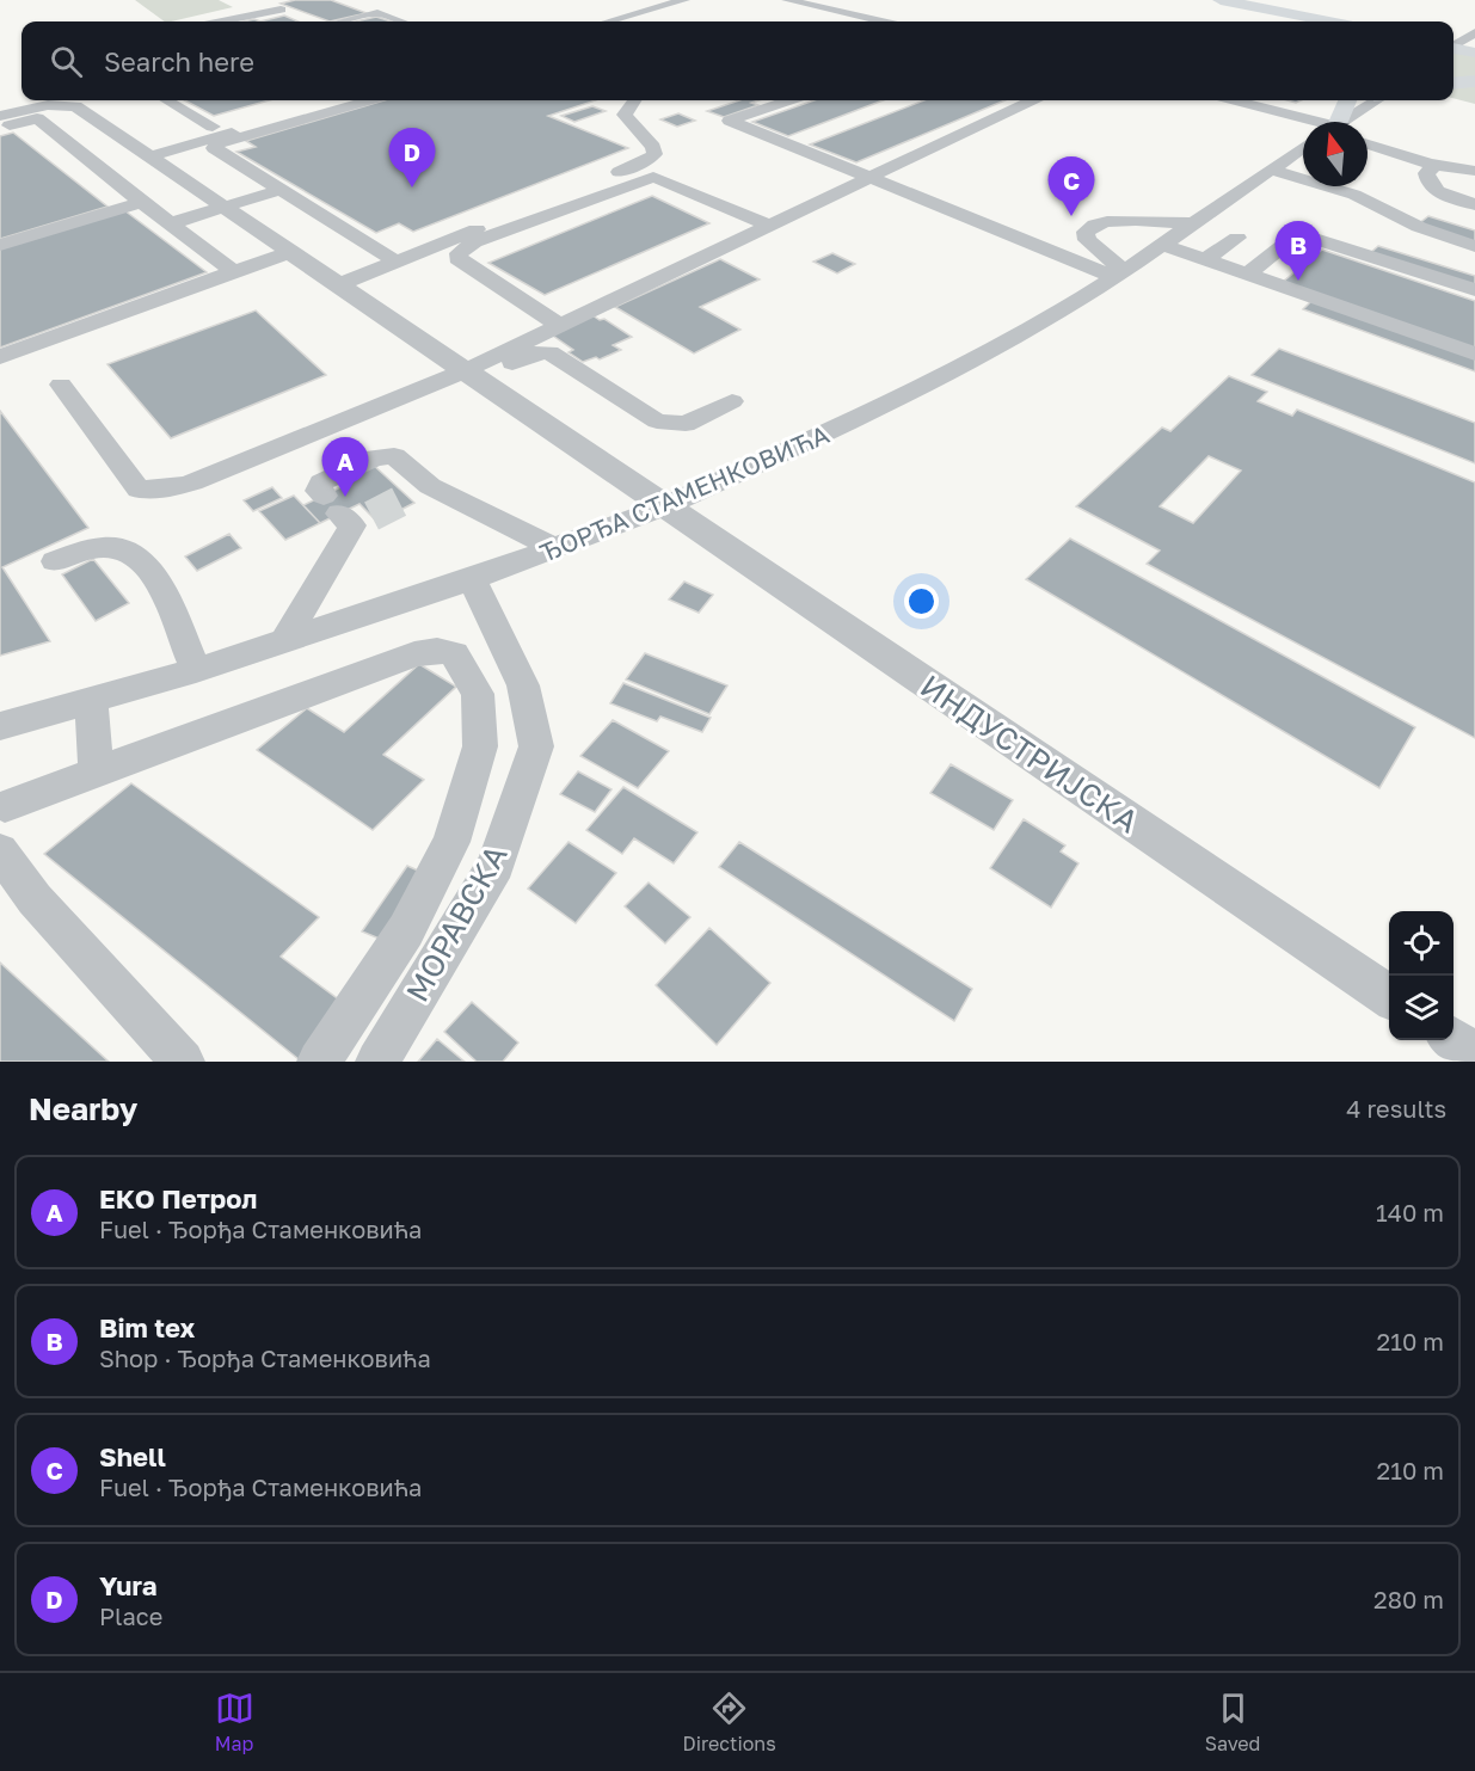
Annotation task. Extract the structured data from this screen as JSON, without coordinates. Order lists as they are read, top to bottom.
{
  "streets": {
    "street": ["ЂОРЂА СТАМЕНКОВИЋА", "ИНДУСТРИЈСКА", "МОРАВСКА"]
  },
  "crossings": [
    ["ЂОРЂА СТАМЕНКОВИЋА", "ИНДУСТРИЈСКА"],
    ["ЂОРЂА СТАМЕНКОВИЋА", "МОРАВСКА"]
  ],
  "north": "top",
  "page": {
    "search": "Search here",
    "pins": [
      "D",
      "C",
      "B",
      "A"
    ],
    "heading": ["Nearby", "4 results"],
    "list": [
      {
        "mark": "A",
        "name": "ЕКО Петрол",
        "note": "Fuel · Ђорђа Стаменковића",
        "value": "140 m"
      },
      {
        "mark": "B",
        "name": "Bim tex",
        "note": "Shop · Ђорђа Стаменковића",
        "value": "210 m"
      },
      {
        "mark": "C",
        "name": "Shell",
        "note": "Fuel · Ђорђа Стаменковића",
        "value": "210 m"
      },
      {
        "mark": "D",
        "name": "Yura",
        "note": "Place",
        "value": "280 m"
      }
    ],
    "nav": ["Map", "Directions", "Saved"]
  }
}
